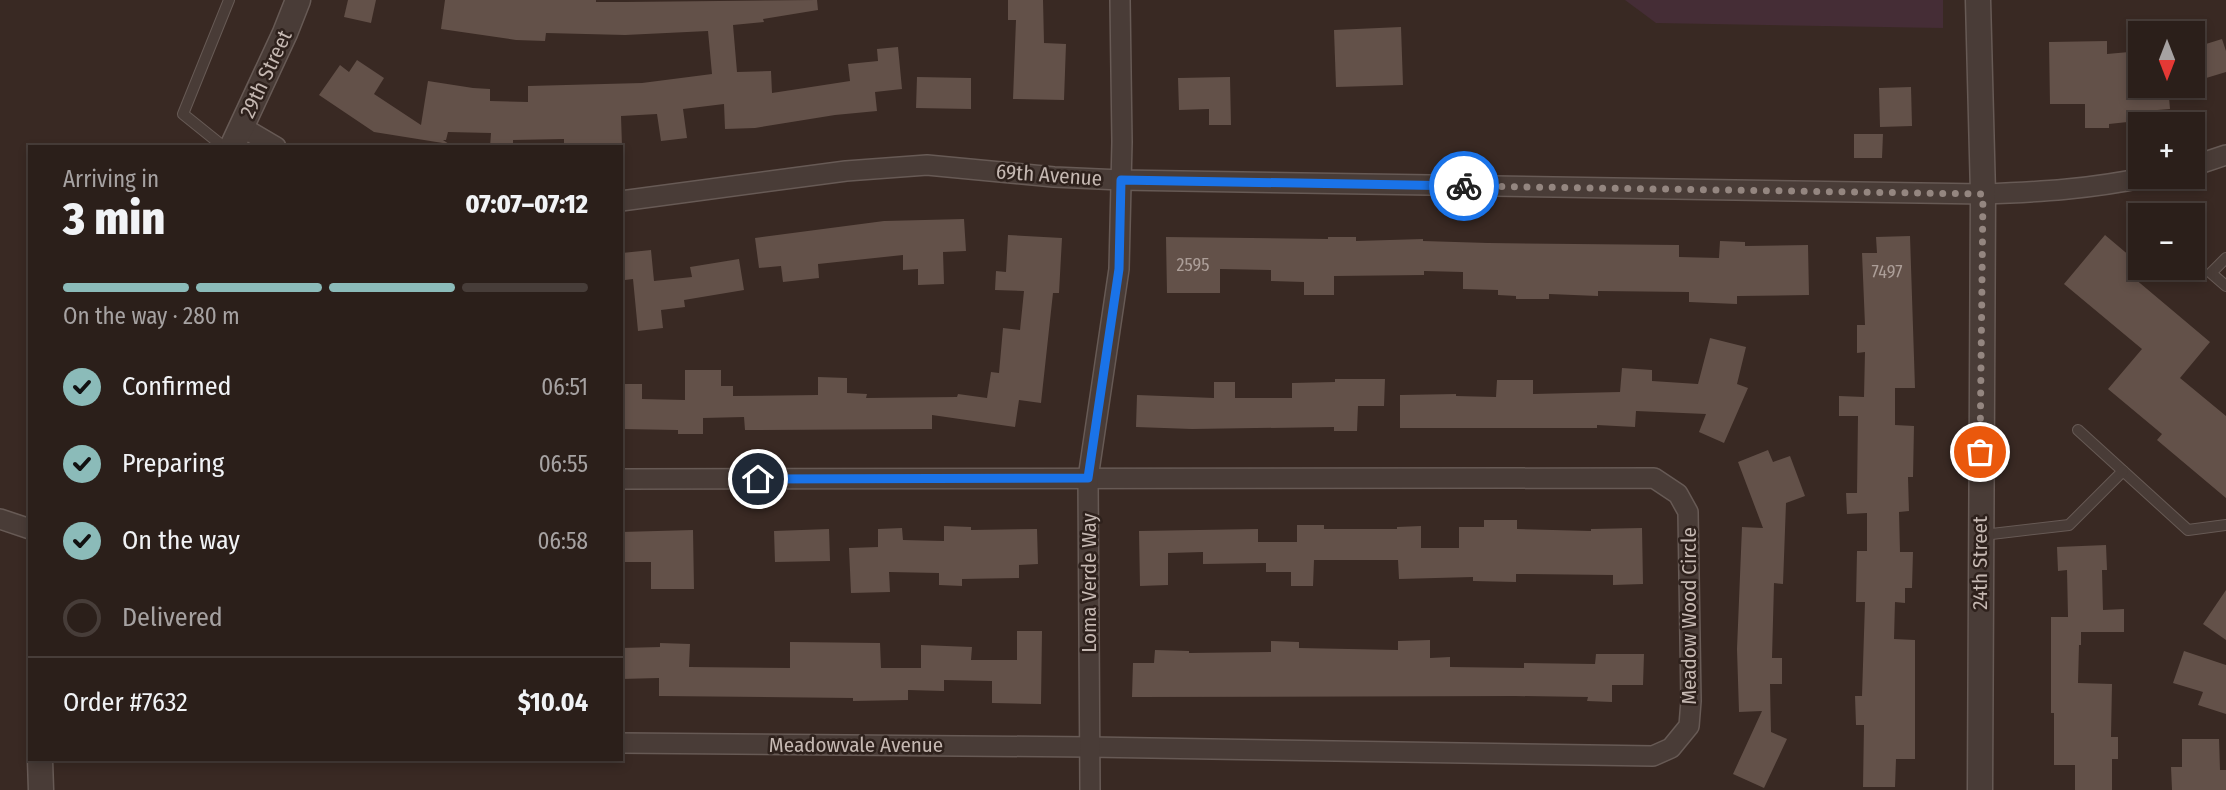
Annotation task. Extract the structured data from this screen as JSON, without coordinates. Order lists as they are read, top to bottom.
{
  "streets": {
    "street": [
      "29th Street",
      "69th Avenue",
      "24th Street",
      "Loma Verde Way",
      "Meadow Wood Circle",
      "Meadowvale Avenue"
    ]
  },
  "crossings": [
    ["69th Avenue", "24th Street"],
    ["69th Avenue", "Loma Verde Way"],
    ["Loma Verde Way", "Meadow Wood Circle"],
    ["Loma Verde Way", "Meadowvale Avenue"],
    ["Meadow Wood Circle", "Meadowvale Avenue"]
  ],
  "house_numbers": ["2595", "7497"],
  "north": "bottom",
  "page": {
    "map_buttons": ["+", "−"],
    "heading": ["3 min", "Arriving in", "07:07–07:12"],
    "panel": ["Order #7632", "$10.04"],
    "bar": "On the way · 280 m",
    "list": [
      ["Confirmed", "06:51"],
      ["Preparing", "06:55"],
      ["On the way", "06:58"],
      "Delivered"
    ]
  }
}
